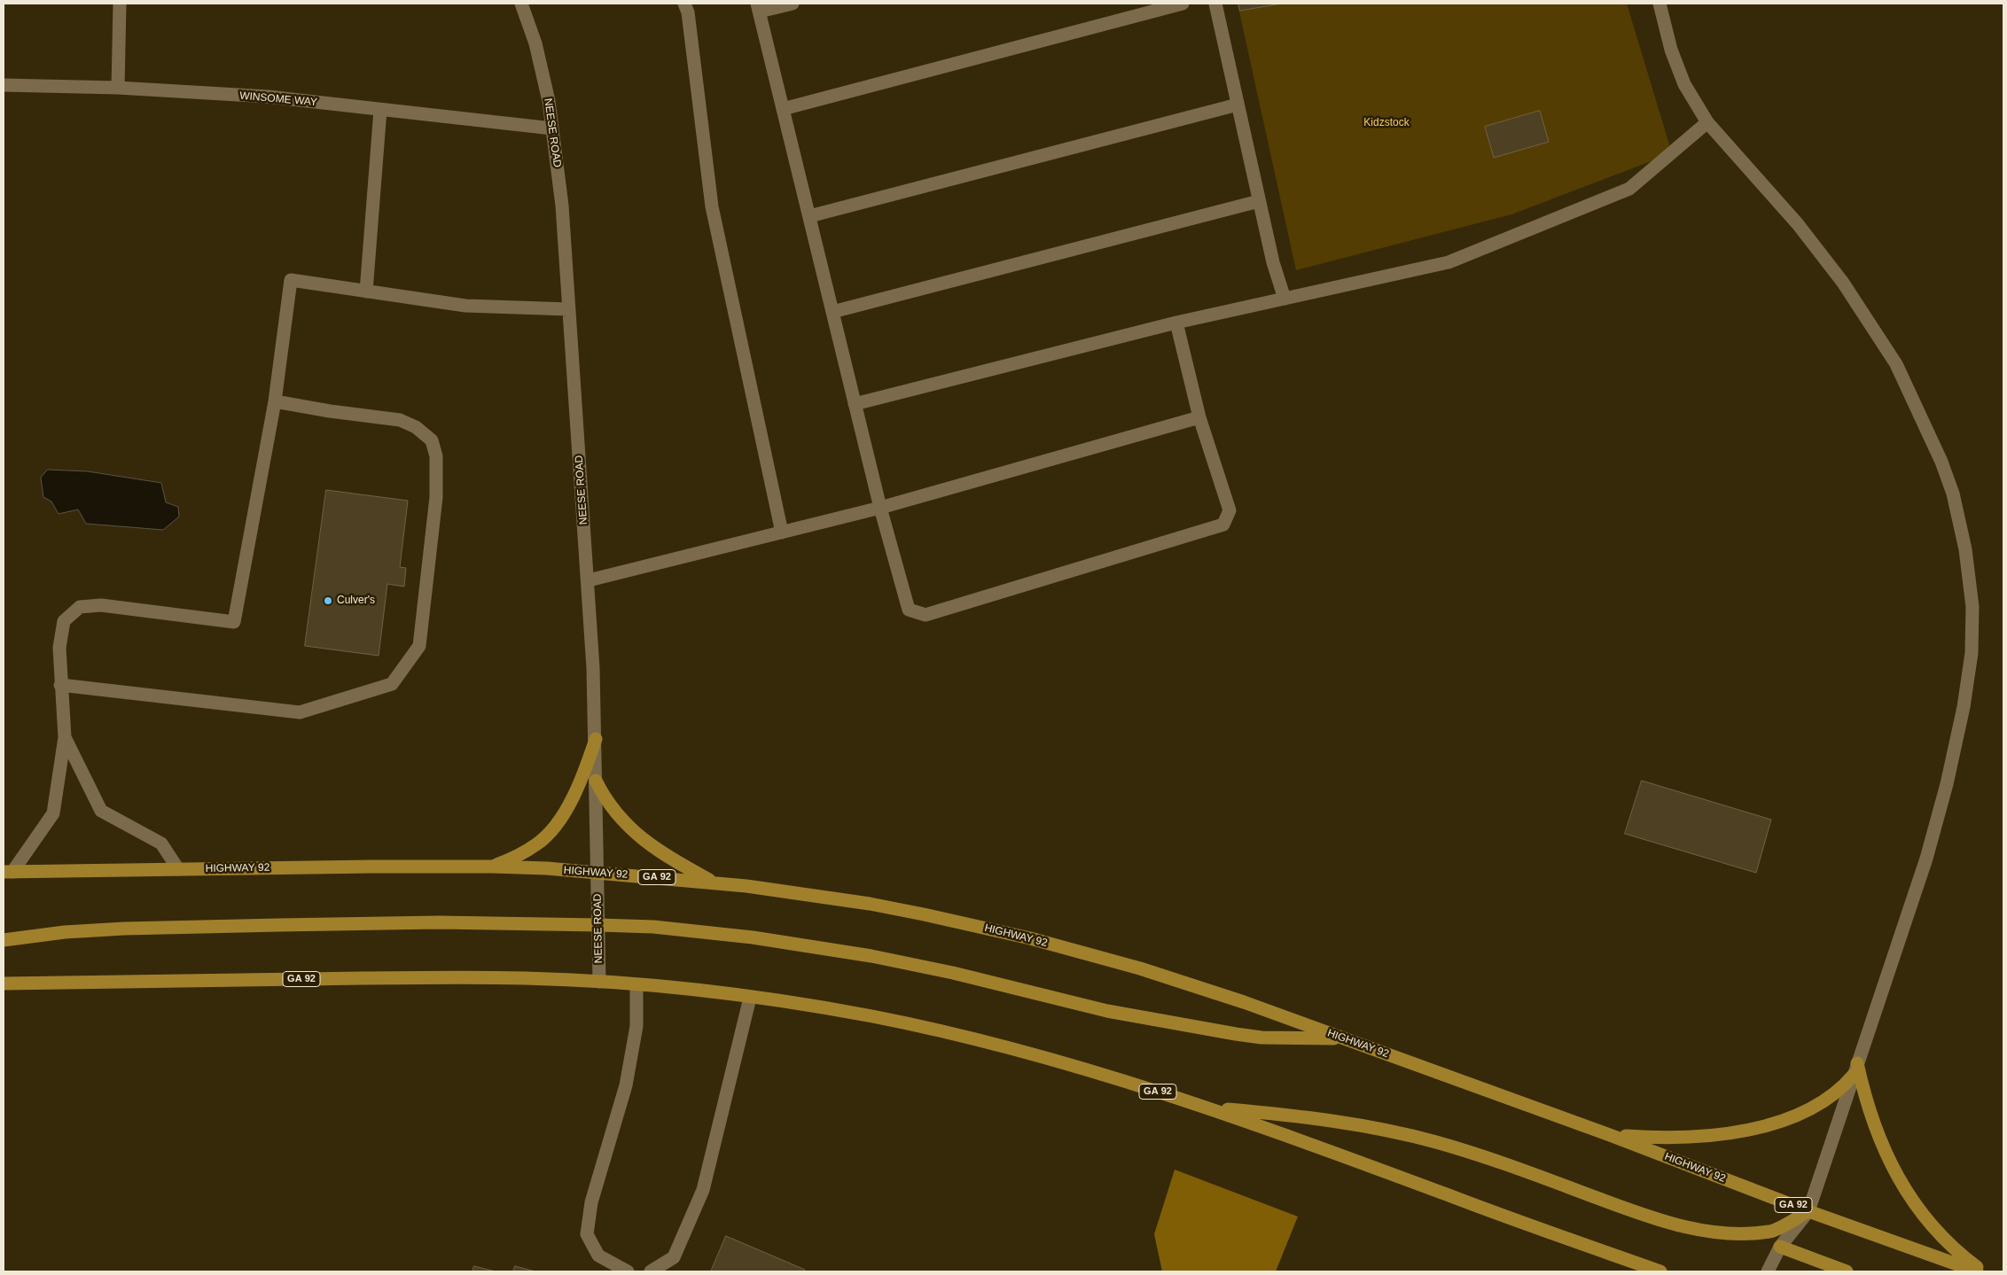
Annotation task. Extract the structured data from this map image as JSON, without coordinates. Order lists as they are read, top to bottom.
{
  "streets": {
    "main road": ["HIGHWAY 92", "GA 92"],
    "street": ["WINSOME WAY", "NEESE ROAD"]
  },
  "crossings": [
    ["WINSOME WAY", "NEESE ROAD"],
    ["NEESE ROAD", "HIGHWAY 92"],
    ["NEESE ROAD", "GA 92"]
  ],
  "parks": ["Kidzstock"],
  "places": ["Culver's"]
}
